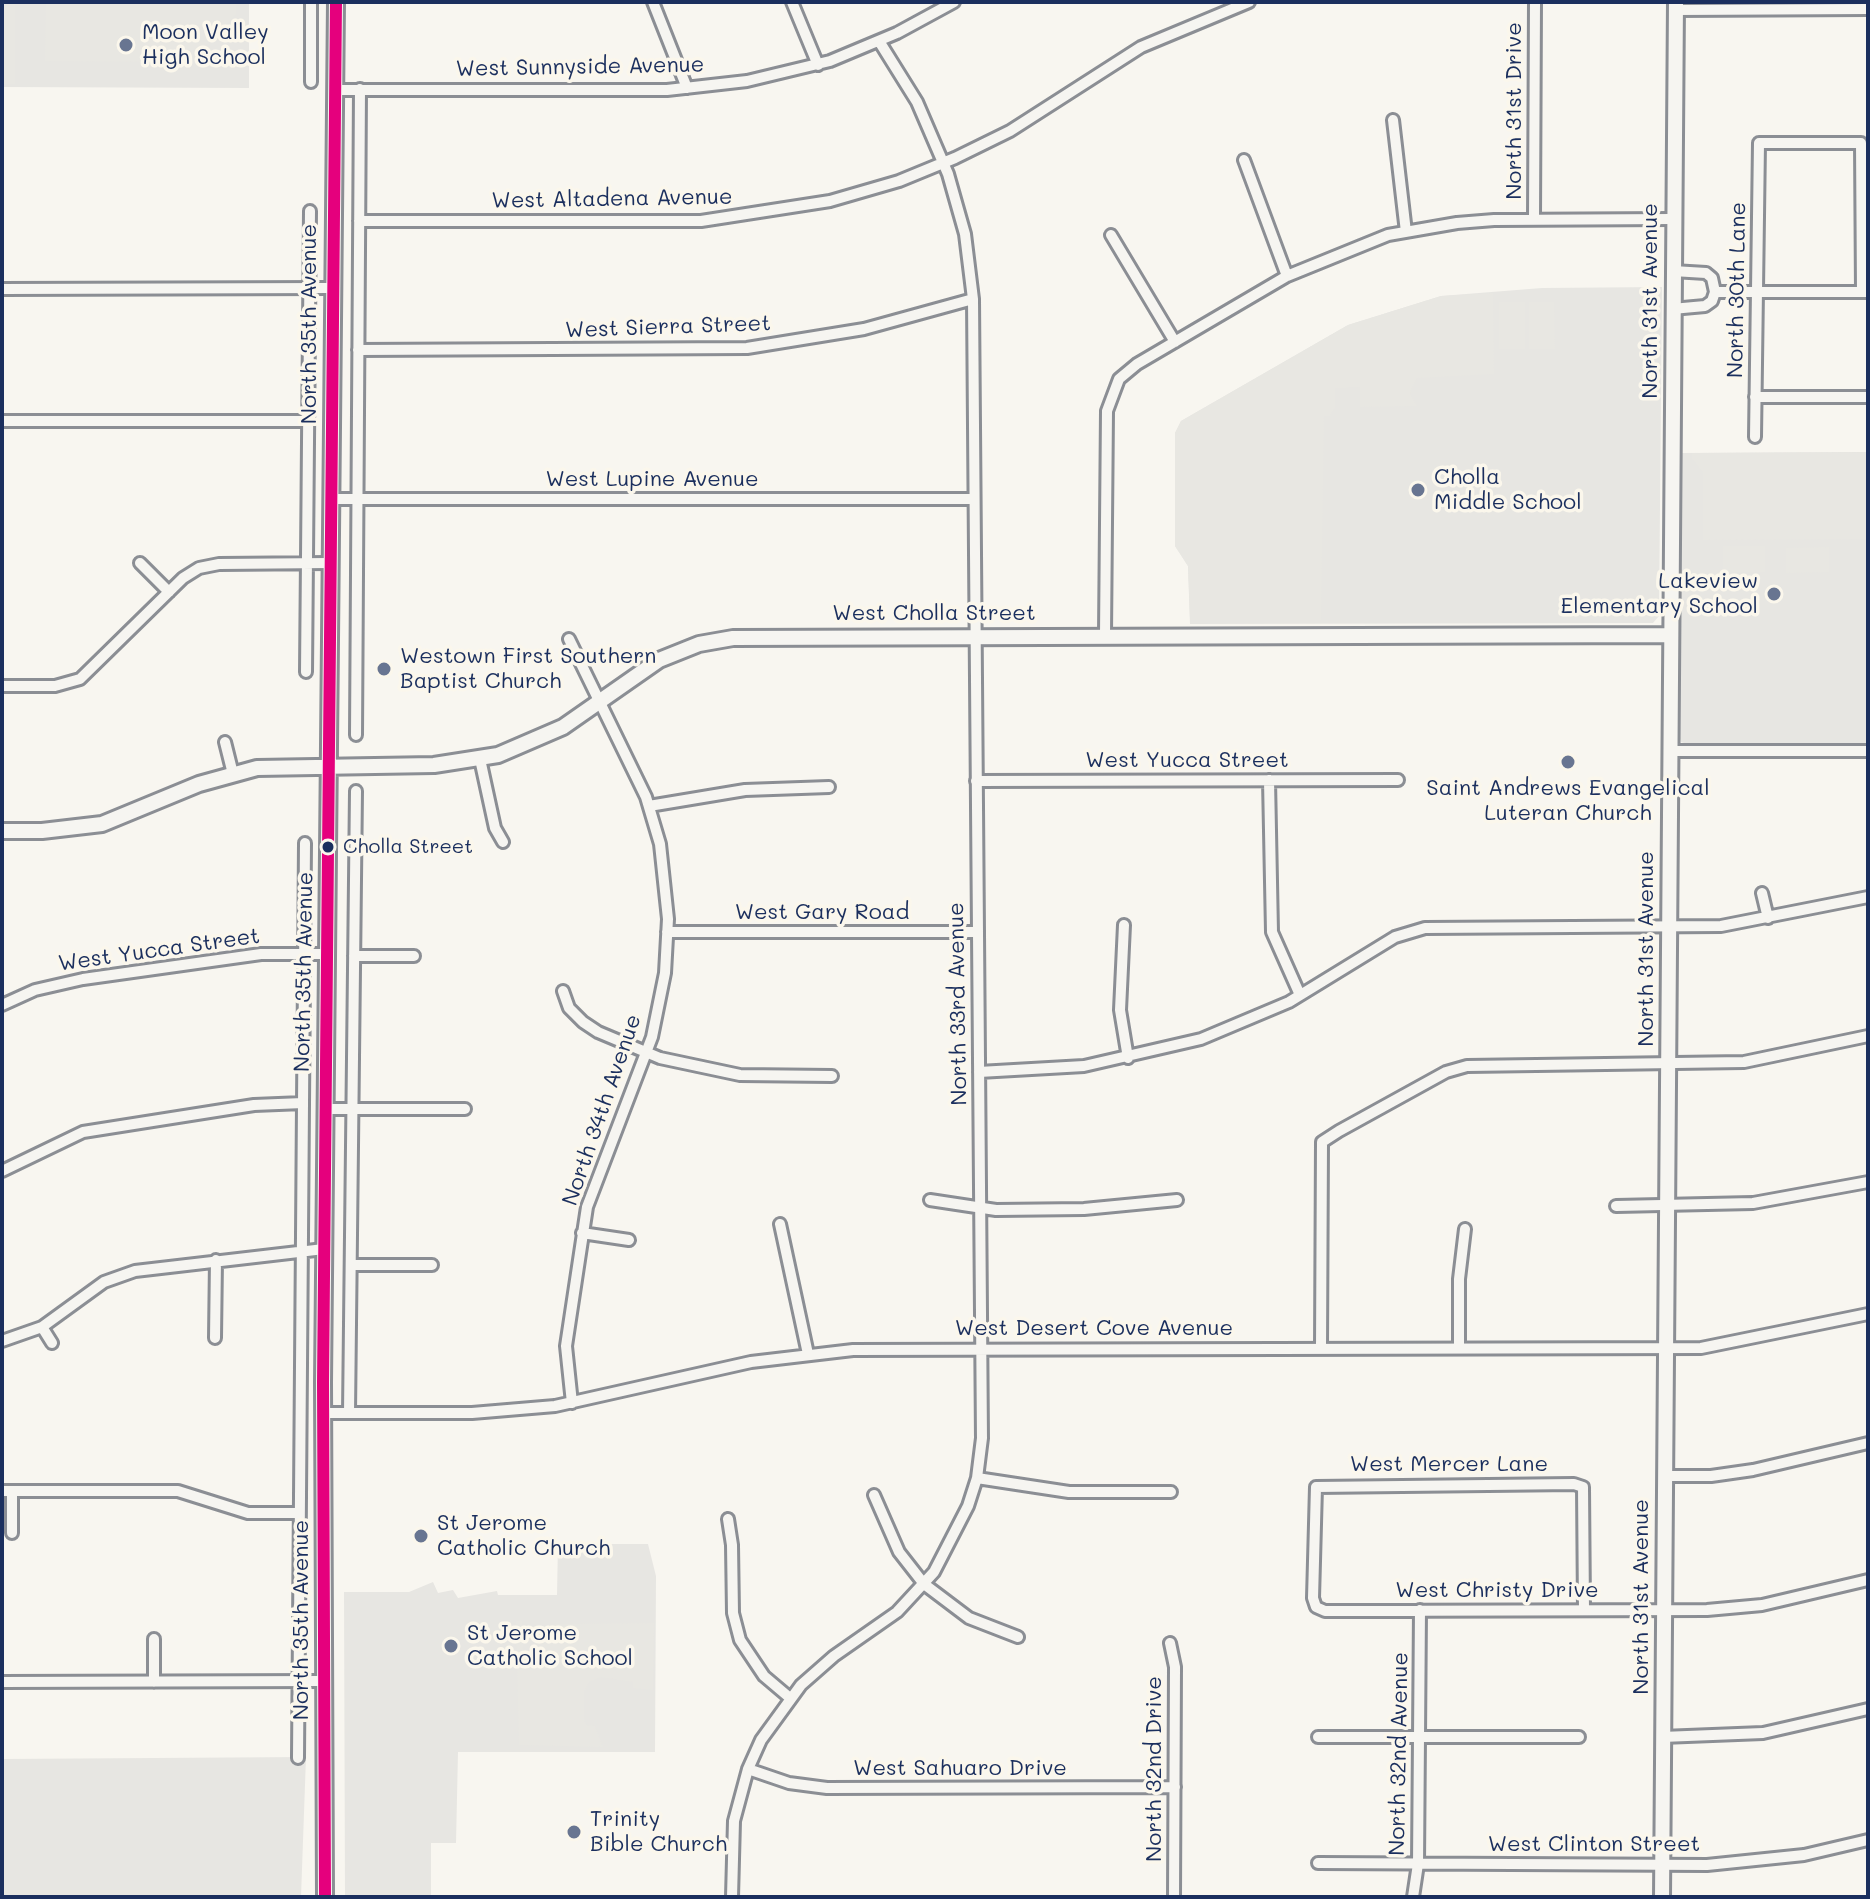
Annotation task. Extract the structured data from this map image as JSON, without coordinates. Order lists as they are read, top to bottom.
{
  "streets": {
    "street": [
      "West Sunnyside Avenue",
      "North 31st Drive",
      "West Altadena Avenue",
      "North 30th Lane",
      "North 31st Avenue",
      "North 35th Avenue",
      "West Sierra Street",
      "West Lupine Avenue",
      "West Cholla Street",
      "West Yucca Street",
      "West Gary Road",
      "North 33rd Avenue",
      "North 34th Avenue",
      "West Desert Cove Avenue",
      "West Mercer Lane",
      "West Christy Drive",
      "North 32nd Avenue",
      "West Sahuaro Drive",
      "North 32nd Drive",
      "West Clinton Street"
    ]
  },
  "crossings": [
    ["West Sunnyside Avenue", "North 35th Avenue"],
    ["West Sunnyside Avenue", "North 33rd Avenue"],
    ["West Altadena Avenue", "North 33rd Avenue"],
    ["North 31st Avenue", "West Cholla Street"],
    ["North 31st Avenue", "West Desert Cove Avenue"],
    ["North 31st Avenue", "West Christy Drive"],
    ["North 31st Avenue", "West Clinton Street"],
    ["North 35th Avenue", "West Lupine Avenue"],
    ["North 35th Avenue", "West Cholla Street"],
    ["North 35th Avenue", "West Yucca Street"],
    ["North 35th Avenue", "West Desert Cove Avenue"],
    ["West Sierra Street", "North 33rd Avenue"],
    ["West Lupine Avenue", "North 33rd Avenue"],
    ["West Cholla Street", "North 33rd Avenue"],
    ["West Cholla Street", "North 34th Avenue"],
    ["West Yucca Street", "North 33rd Avenue"],
    ["West Gary Road", "North 33rd Avenue"],
    ["West Gary Road", "North 34th Avenue"],
    ["North 33rd Avenue", "West Desert Cove Avenue"],
    ["North 33rd Avenue", "West Sahuaro Drive"],
    ["North 34th Avenue", "West Desert Cove Avenue"],
    ["West Mercer Lane", "West Christy Drive"],
    ["West Christy Drive", "North 32nd Avenue"],
    ["North 32nd Avenue", "West Clinton Street"],
    ["West Sahuaro Drive", "North 32nd Drive"]
  ],
  "places": [
    "Moon Valley High School",
    "Cholla Middle School",
    "Lakeview Elementary School",
    "Westown First Southern Baptist Church",
    "Saint Andrews Evangelical Luteran Church",
    "Cholla Street",
    "St Jerome Catholic Church",
    "St Jerome Catholic School",
    "Trinity Bible Church"
  ]
}
